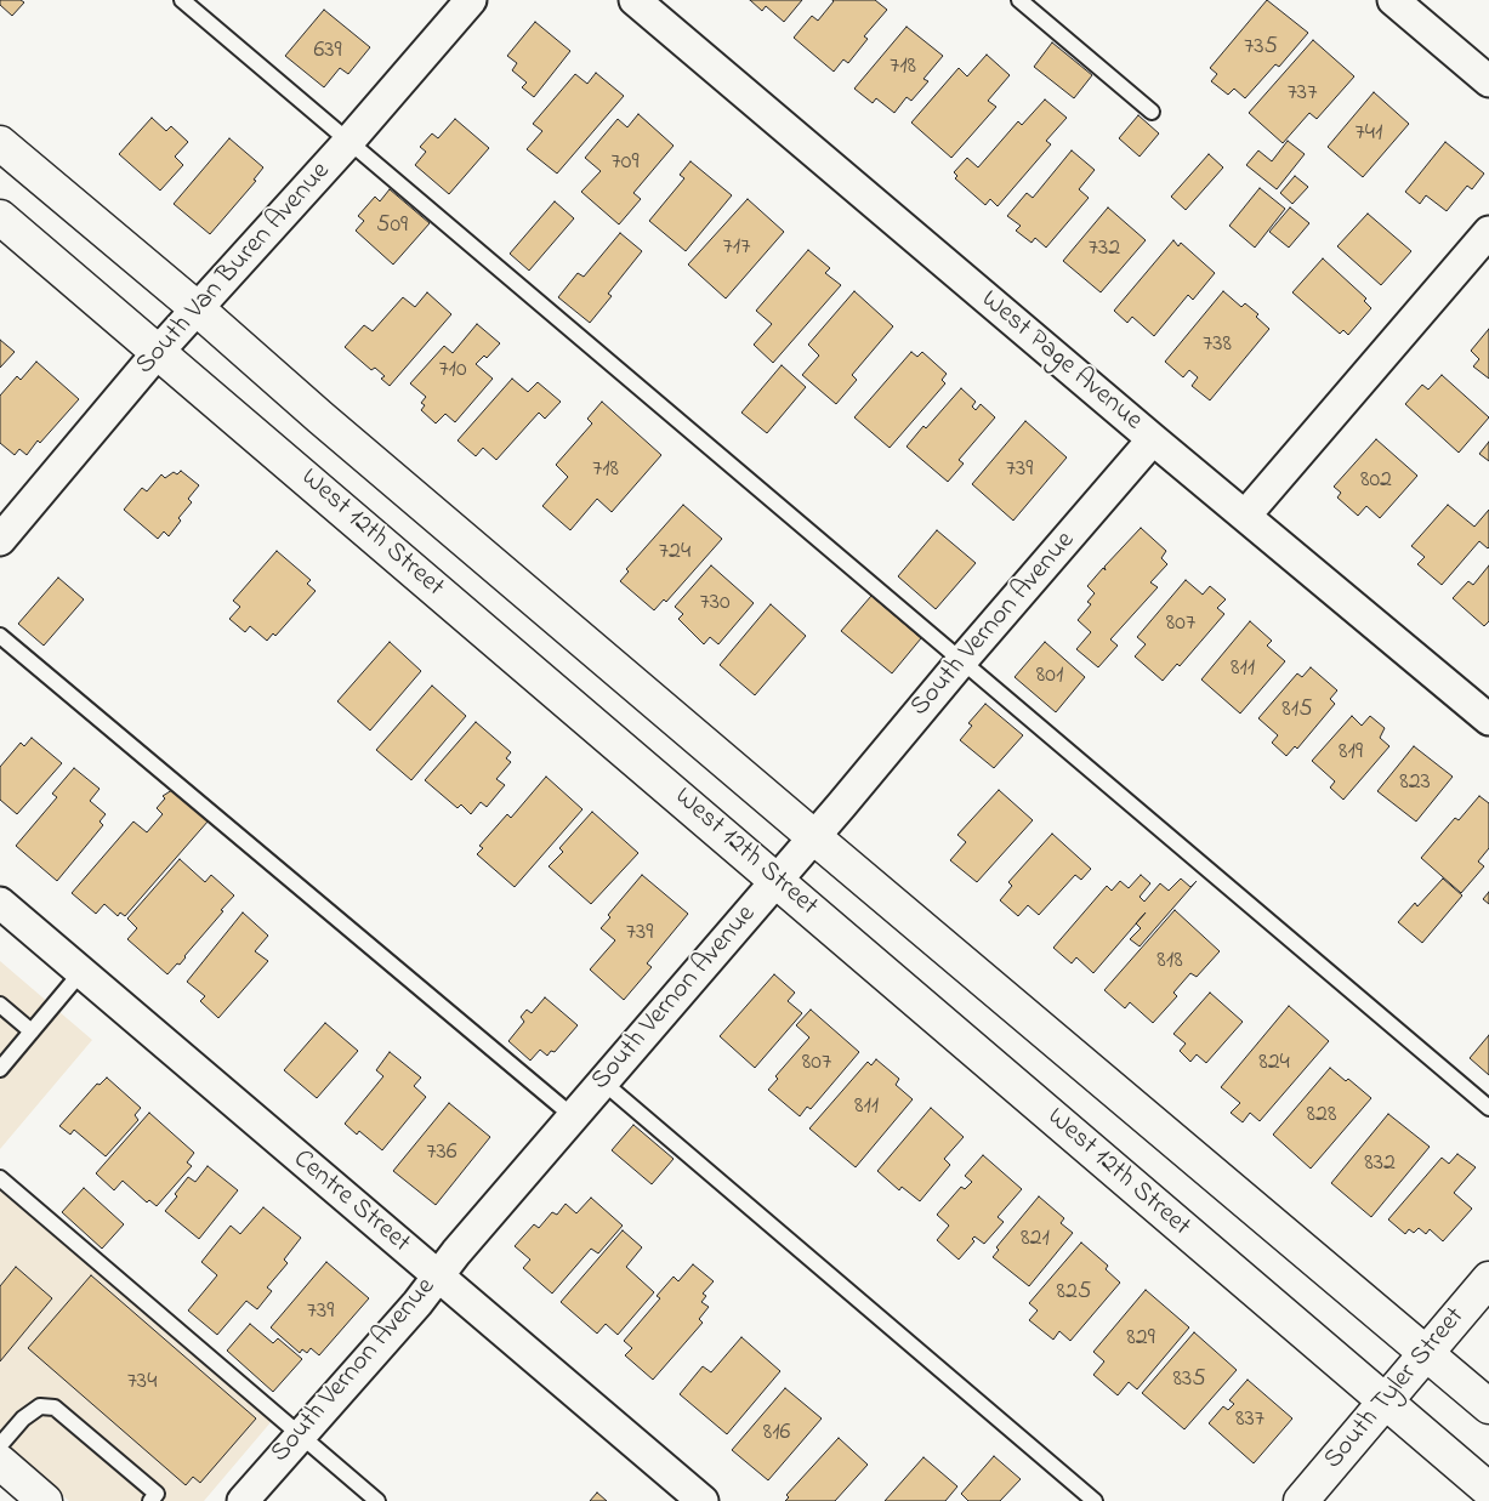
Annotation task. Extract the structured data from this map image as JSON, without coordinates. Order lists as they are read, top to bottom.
{
  "streets": {
    "main road": ["West 12th Street", "South Tyler Street"],
    "street": [
      "South Van Buren Avenue",
      "West Page Avenue",
      "South Vernon Avenue",
      "Centre Street"
    ]
  },
  "crossings": [
    ["South Van Buren Avenue", "West 12th Street"],
    ["West Page Avenue", "South Vernon Avenue"],
    ["West 12th Street", "South Vernon Avenue"],
    ["West 12th Street", "South Tyler Street"],
    ["South Vernon Avenue", "Centre Street"]
  ],
  "house_numbers": [
    "735",
    "639",
    "718",
    "737",
    "741",
    "709",
    "509",
    "717",
    "732",
    "738",
    "710",
    "718",
    "739",
    "802",
    "724",
    "730",
    "807",
    "811",
    "801",
    "815",
    "819",
    "823",
    "739",
    "818",
    "807",
    "824",
    "811",
    "828",
    "736",
    "832",
    "821",
    "825",
    "739",
    "829",
    "835",
    "734",
    "837",
    "816"
  ]
}
